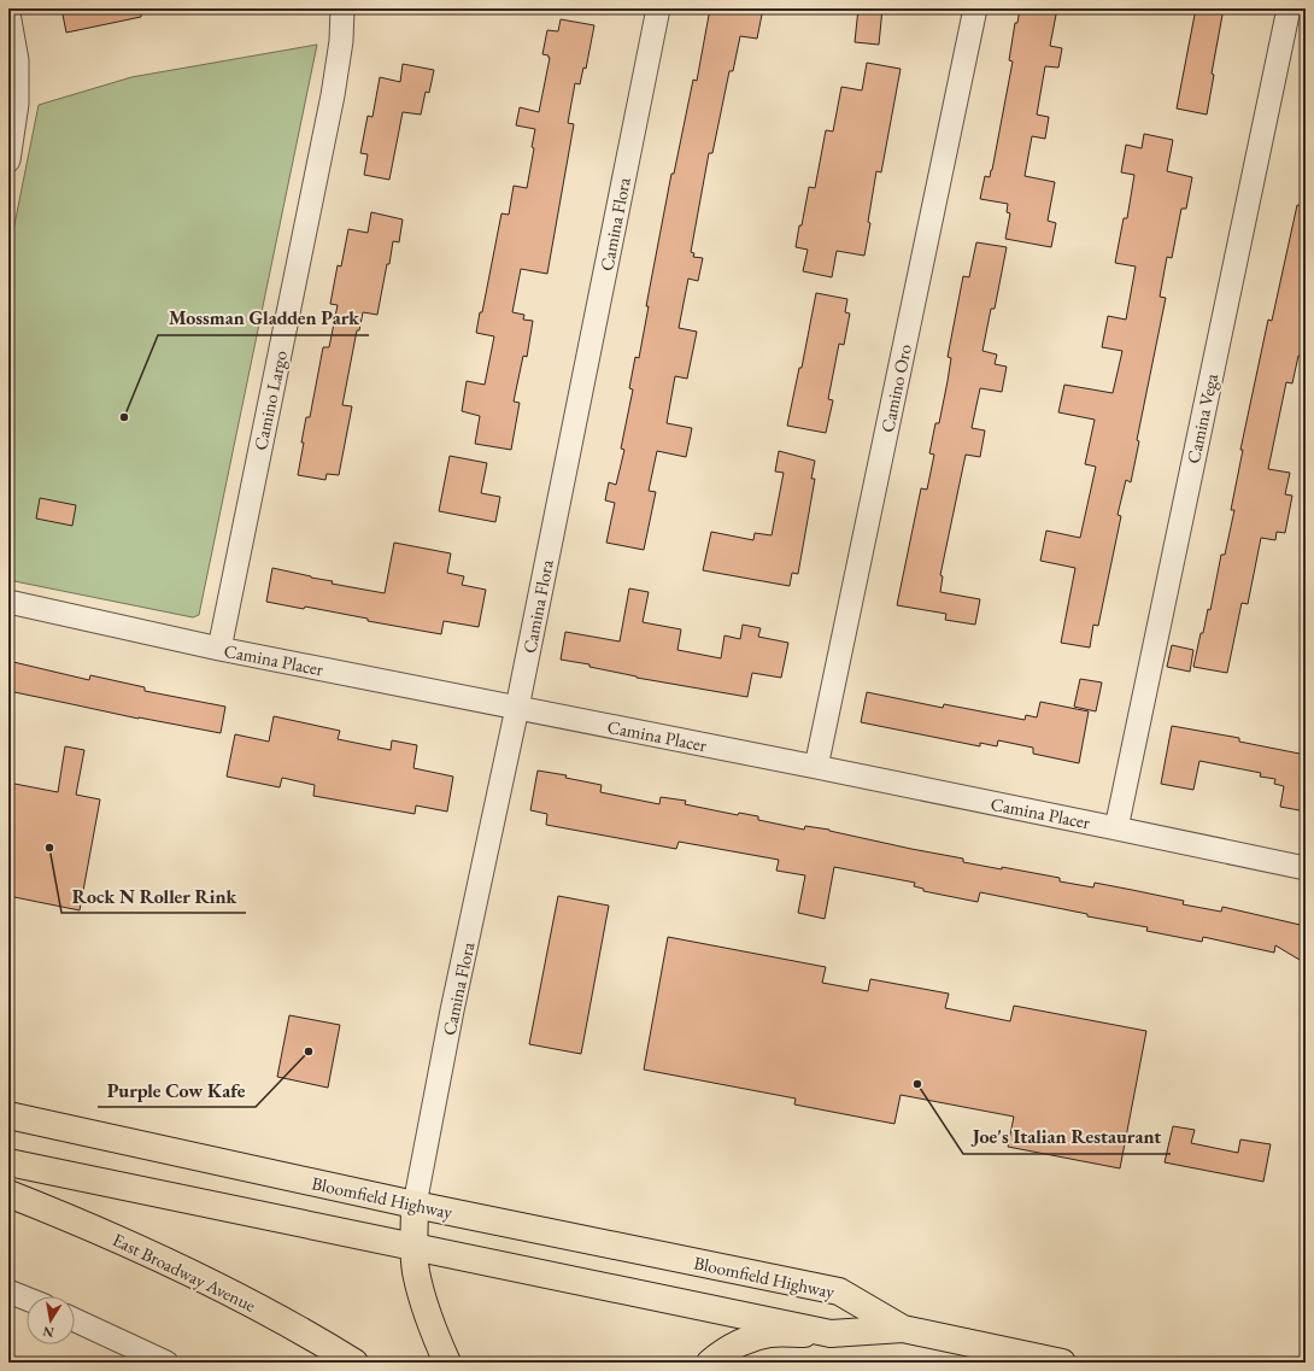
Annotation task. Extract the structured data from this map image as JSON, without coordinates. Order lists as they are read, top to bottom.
{
  "streets": {
    "main road": ["Bloomfield Highway", "East Broadway Avenue"],
    "street": [
      "Camina Flora",
      "Camino Oro",
      "Camino Largo",
      "Camina Vega",
      "Camina Placer"
    ]
  },
  "crossings": [
    ["Camina Flora", "Camina Placer"],
    ["Camina Flora", "Bloomfield Highway"],
    ["Camino Oro", "Camina Placer"],
    ["Camino Largo", "Camina Placer"],
    ["Camina Vega", "Camina Placer"]
  ],
  "places": [
    "Mossman Gladden Park",
    "Rock N Roller Rink",
    "Purple Cow Kafe",
    "Joe's Italian Restaurant"
  ],
  "north": "bottom"
}
